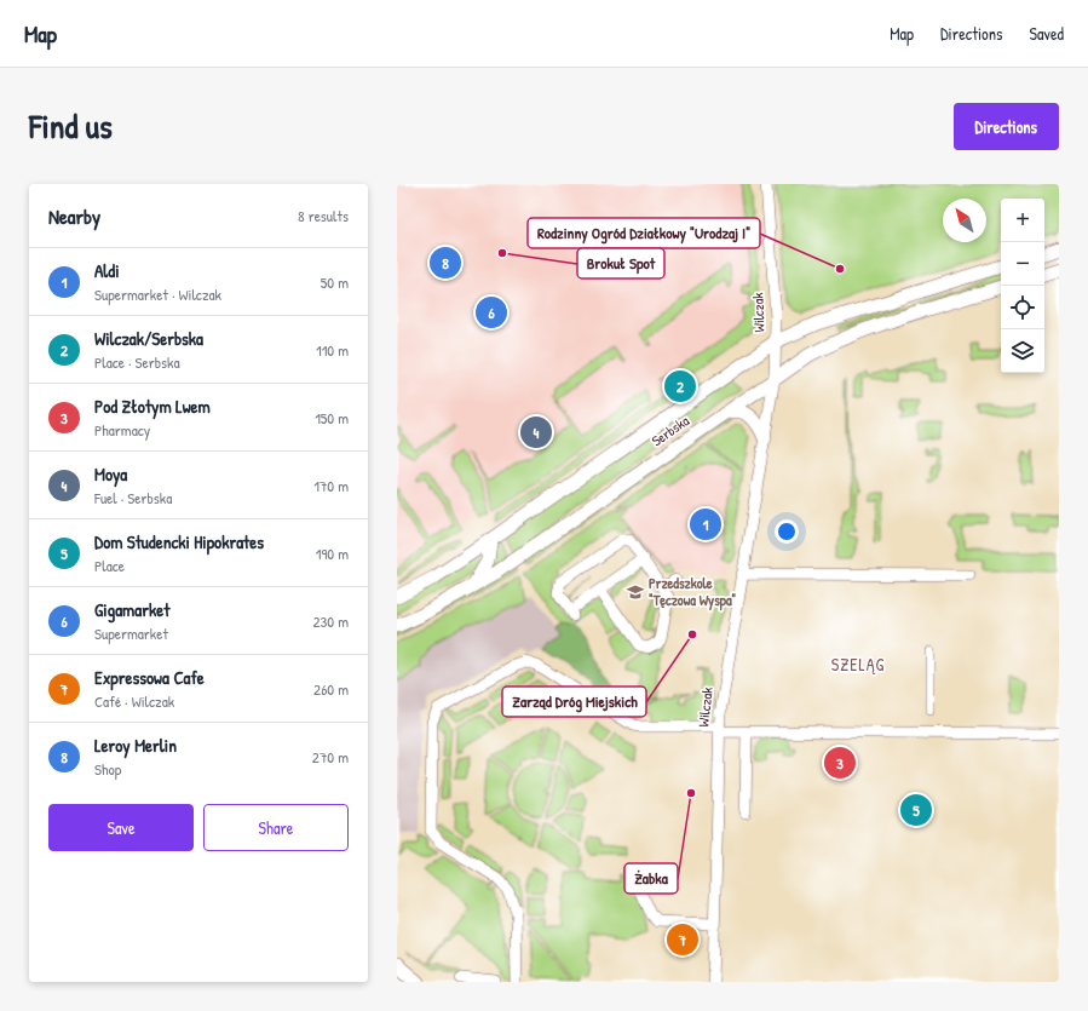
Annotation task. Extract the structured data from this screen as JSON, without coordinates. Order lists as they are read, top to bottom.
{
  "streets": {
    "street": ["Wilczak", "Serbska"]
  },
  "crossings": [
    ["Wilczak", "Serbska"]
  ],
  "districts": ["SZELĄG"],
  "places": {
    "other": [
      "Brokuł Spot",
      "Rodzinny Ogród Działkowy \"Urodzaj I\"",
      "Zarząd Dróg Miejskich",
      "Żabka"
    ],
    "school or university": ["Przedszkole \"Tęczowa Wyspa\""]
  },
  "north": "top left",
  "page": {
    "header": "Map",
    "nav": ["Map", "Directions", "Saved"],
    "title": "Find us",
    "buttons": [
      "Directions",
      ["Save", "Share"]
    ],
    "heading": ["Nearby", "8 results"],
    "map_buttons": ["+", "−"],
    "pins": [
      "8",
      "6",
      "2",
      "4",
      "1",
      "3",
      "5",
      "7"
    ],
    "list": [
      {
        "mark": "1",
        "name": "Aldi",
        "note": "Supermarket · Wilczak",
        "value": "50 m"
      },
      {
        "mark": "2",
        "name": "Wilczak/Serbska",
        "note": "Place · Serbska",
        "value": "110 m"
      },
      {
        "mark": "3",
        "name": "Pod Złotym Lwem",
        "note": "Pharmacy",
        "value": "150 m"
      },
      {
        "mark": "4",
        "name": "Moya",
        "note": "Fuel · Serbska",
        "value": "170 m"
      },
      {
        "mark": "5",
        "name": "Dom Studencki Hipokrates",
        "note": "Place",
        "value": "190 m"
      },
      {
        "mark": "6",
        "name": "Gigamarket",
        "note": "Supermarket",
        "value": "230 m"
      },
      {
        "mark": "7",
        "name": "Expressowa Cafe",
        "note": "Café · Wilczak",
        "value": "260 m"
      },
      {
        "mark": "8",
        "name": "Leroy Merlin",
        "note": "Shop",
        "value": "270 m"
      }
    ]
  }
}
